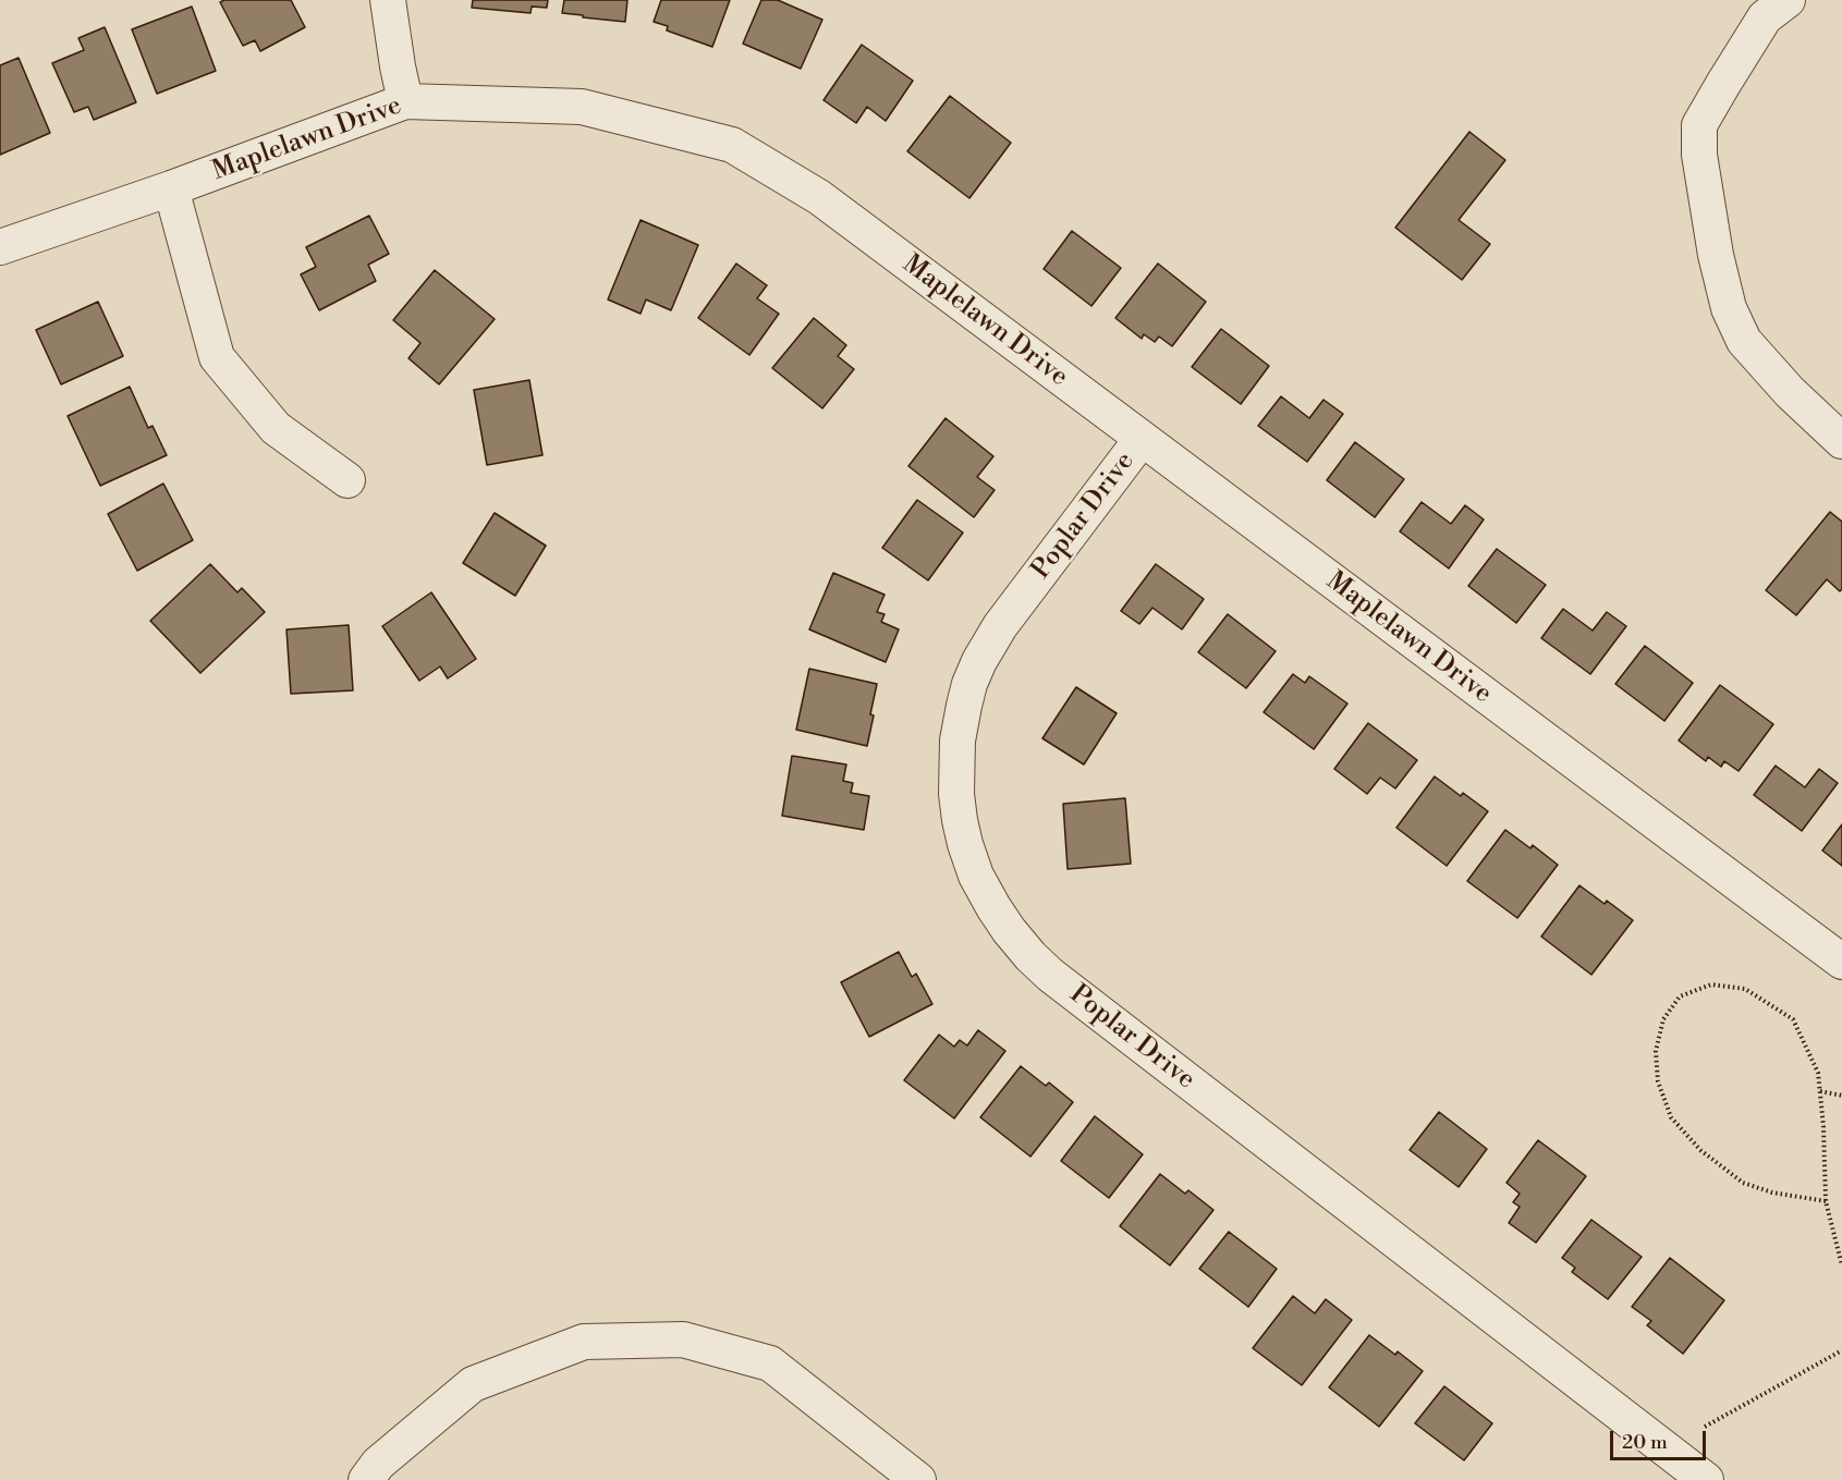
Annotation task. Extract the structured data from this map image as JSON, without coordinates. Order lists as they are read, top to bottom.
{
  "streets": {
    "street": ["Maplelawn Drive", "Poplar Drive"]
  },
  "crossings": [
    ["Maplelawn Drive", "Poplar Drive"]
  ],
  "scale_bar": "20 m"
}
